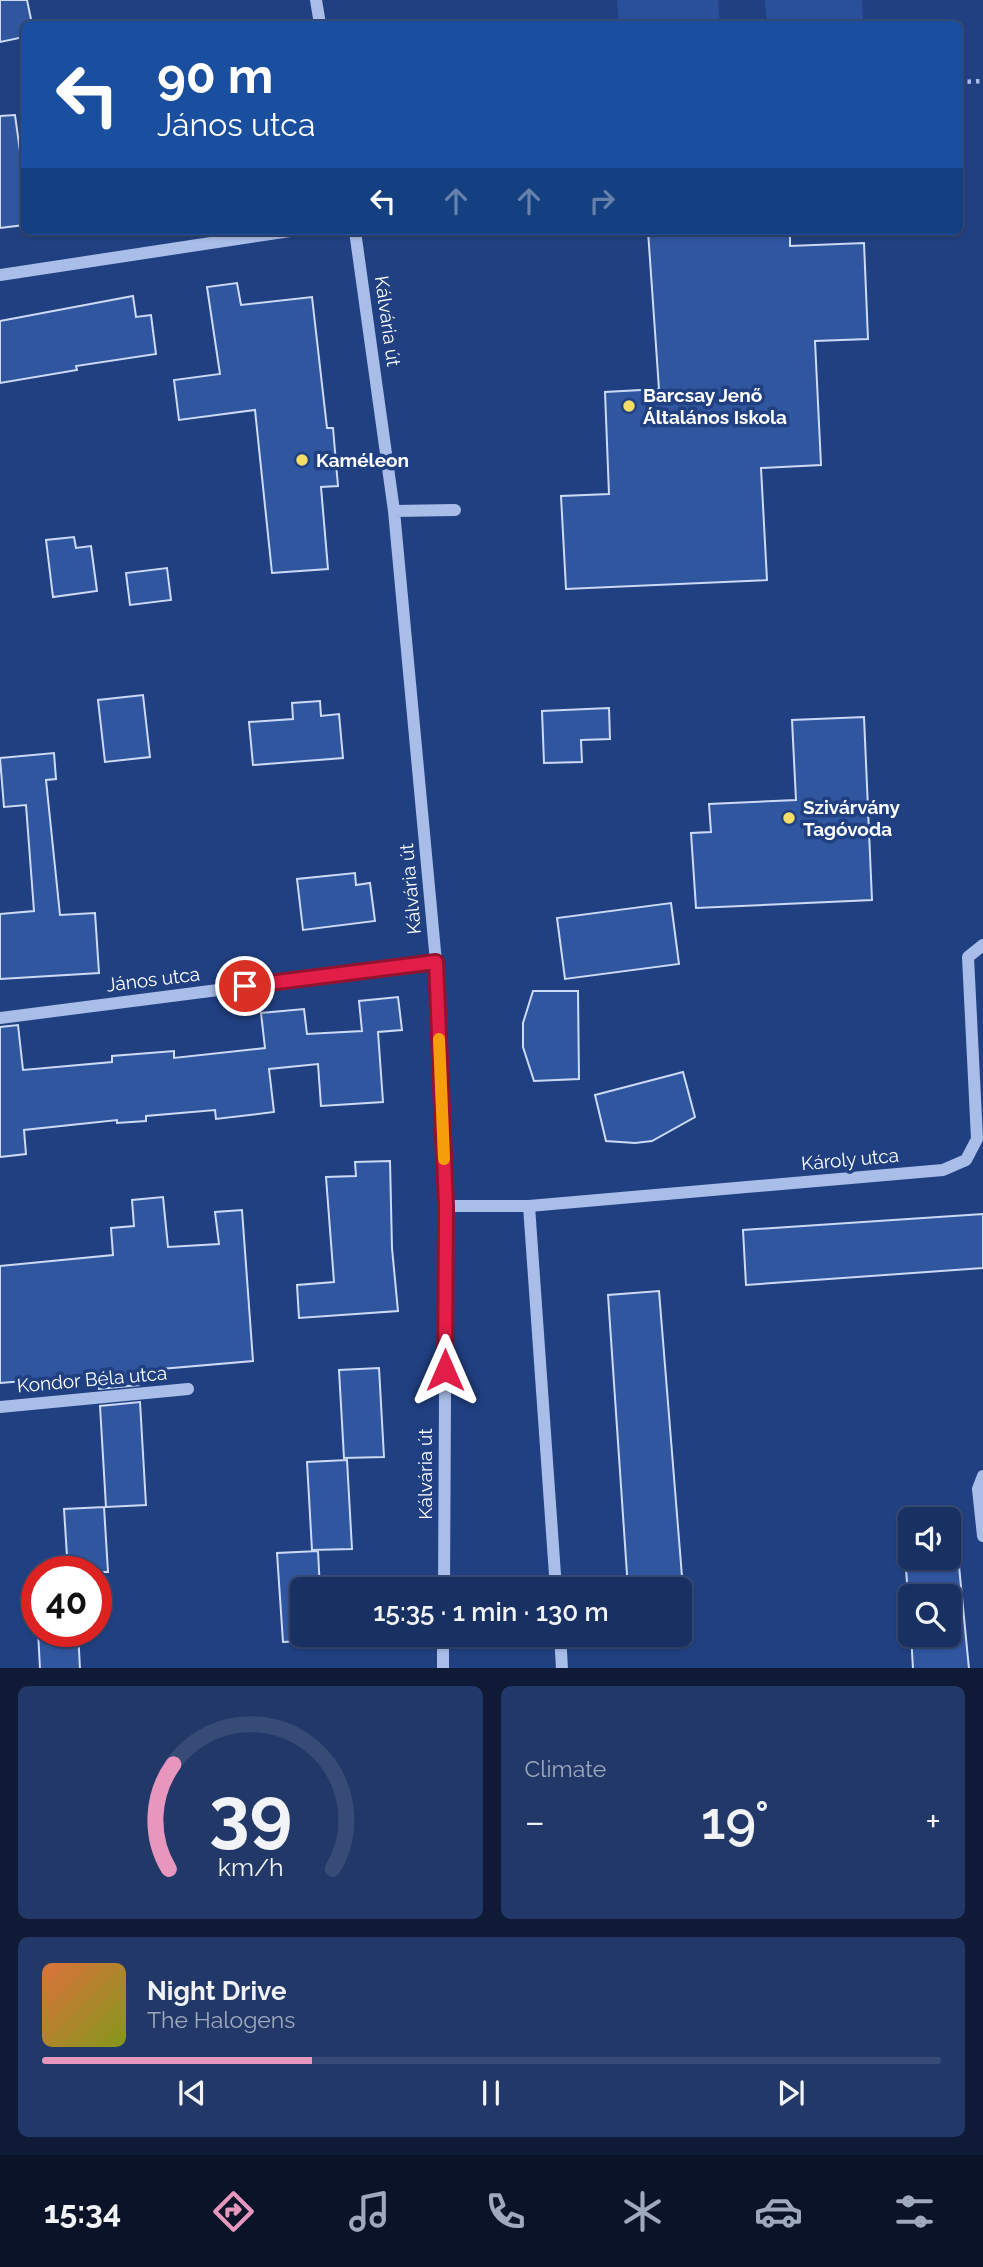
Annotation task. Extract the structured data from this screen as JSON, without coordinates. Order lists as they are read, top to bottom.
{
  "streets": {
    "street": [
      "Kálvária út",
      "János utca",
      "Károly utca",
      "Kondor Béla utca"
    ]
  },
  "crossings": [
    ["Kálvária út", "János utca"],
    ["Kálvária út", "Károly utca"]
  ],
  "places": ["Barcsay Jenő Általános Iskola", "Kaméleon", "Szivárvány Tagóvoda"],
  "page": {
    "turn": ["90 m", "János utca"],
    "limit": "40",
    "trip": "15:35 · 1 min · 130 m",
    "tile": "Climate",
    "heat": ["−", "19°", "+"],
    "song": ["Night Drive", "The Halogens"],
    "tabs": "15:34",
    "gauge": ["39", "km/h"]
  }
}
